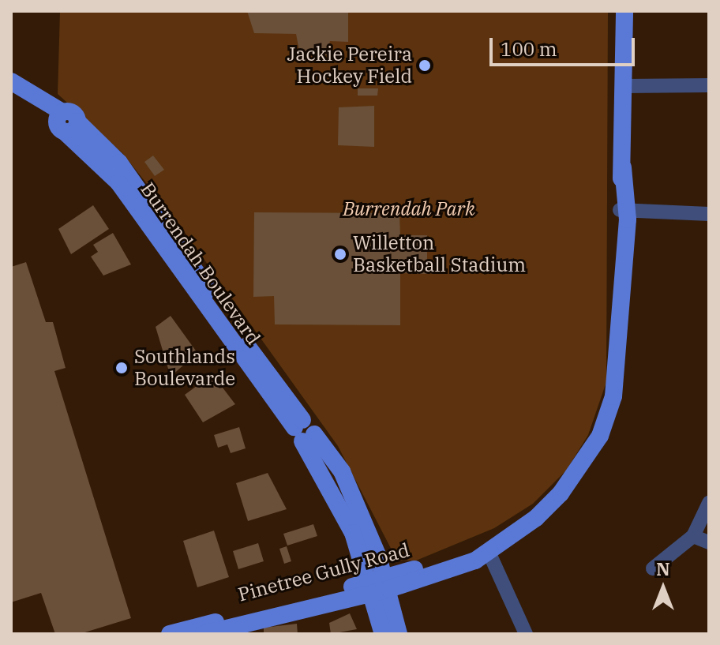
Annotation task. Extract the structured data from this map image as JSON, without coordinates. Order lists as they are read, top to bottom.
{
  "streets": {
    "main road": ["Burrendah Boulevard", "Pinetree Gully Road"]
  },
  "crossings": [
    ["Burrendah Boulevard", "Pinetree Gully Road"]
  ],
  "parks": ["Burrendah Park"],
  "places": ["Jackie Pereira Hockey Field", "Willetton Basketball Stadium", "Southlands Boulevarde"],
  "scale_bar": "100 m",
  "north": "top"
}
